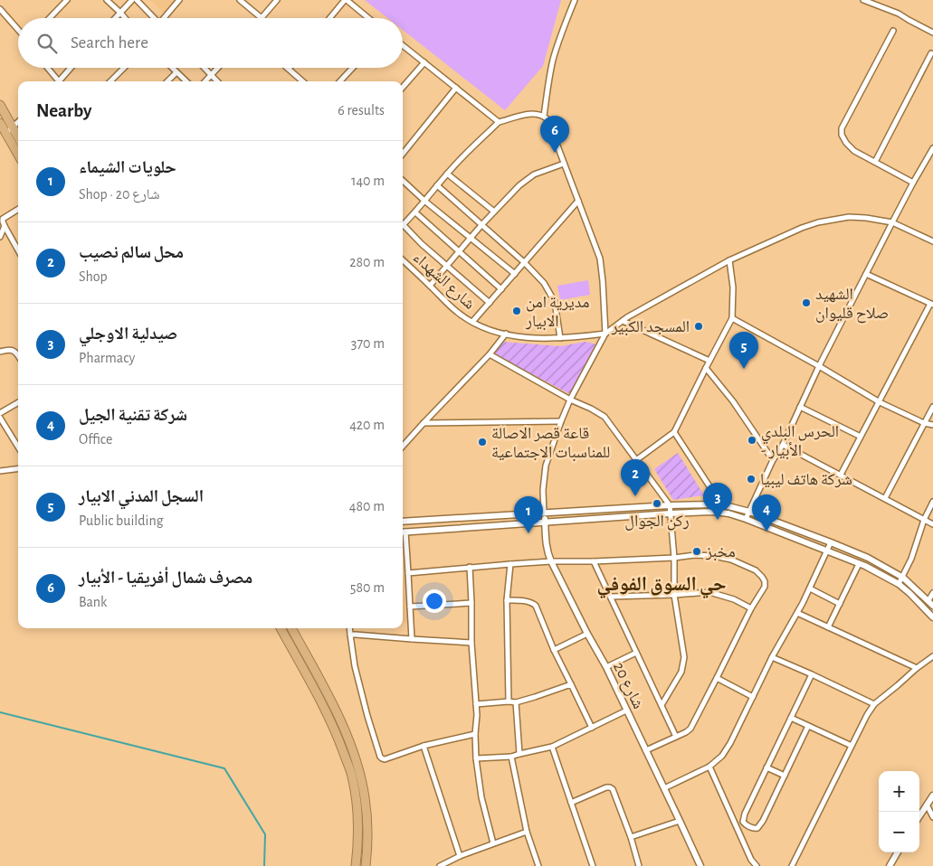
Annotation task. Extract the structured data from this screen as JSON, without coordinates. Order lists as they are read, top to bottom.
{
  "streets": {
    "street": ["شارع الشهداء", "شارع 20"]
  },
  "districts": ["حي السوق الفوفي"],
  "places": [
    "الشهيد صلاح قليوان",
    "مديرية امن الابيار",
    "المسجد الكبير",
    "الحرس البلدي - الأبيار",
    "قاعة قصر الاصالة للمناسبات الاجتماعية",
    "شركة هاتف ليبيا",
    "ركن الجوال",
    "مخبز"
  ],
  "page": {
    "search": "Search here",
    "heading": ["Nearby", "6 results"],
    "pins": [
      "6",
      "5",
      "2",
      "3",
      "4",
      "1"
    ],
    "list": [
      {
        "mark": "1",
        "name": "حلويات الشيماء",
        "note": "Shop · شارع 20",
        "value": "140 m"
      },
      {
        "mark": "2",
        "name": "محل سالم نصيب",
        "note": "Shop",
        "value": "280 m"
      },
      {
        "mark": "3",
        "name": "صيدلية الاوجلي",
        "note": "Pharmacy",
        "value": "370 m"
      },
      {
        "mark": "4",
        "name": "شركة تقنية الجيل",
        "note": "Office",
        "value": "420 m"
      },
      {
        "mark": "5",
        "name": "السجل المدني الابيار",
        "note": "Public building",
        "value": "480 m"
      },
      {
        "mark": "6",
        "name": "مصرف شمال أفريقيا - الأبيار",
        "note": "Bank",
        "value": "580 m"
      }
    ],
    "map_buttons": ["+", "−"]
  }
}
